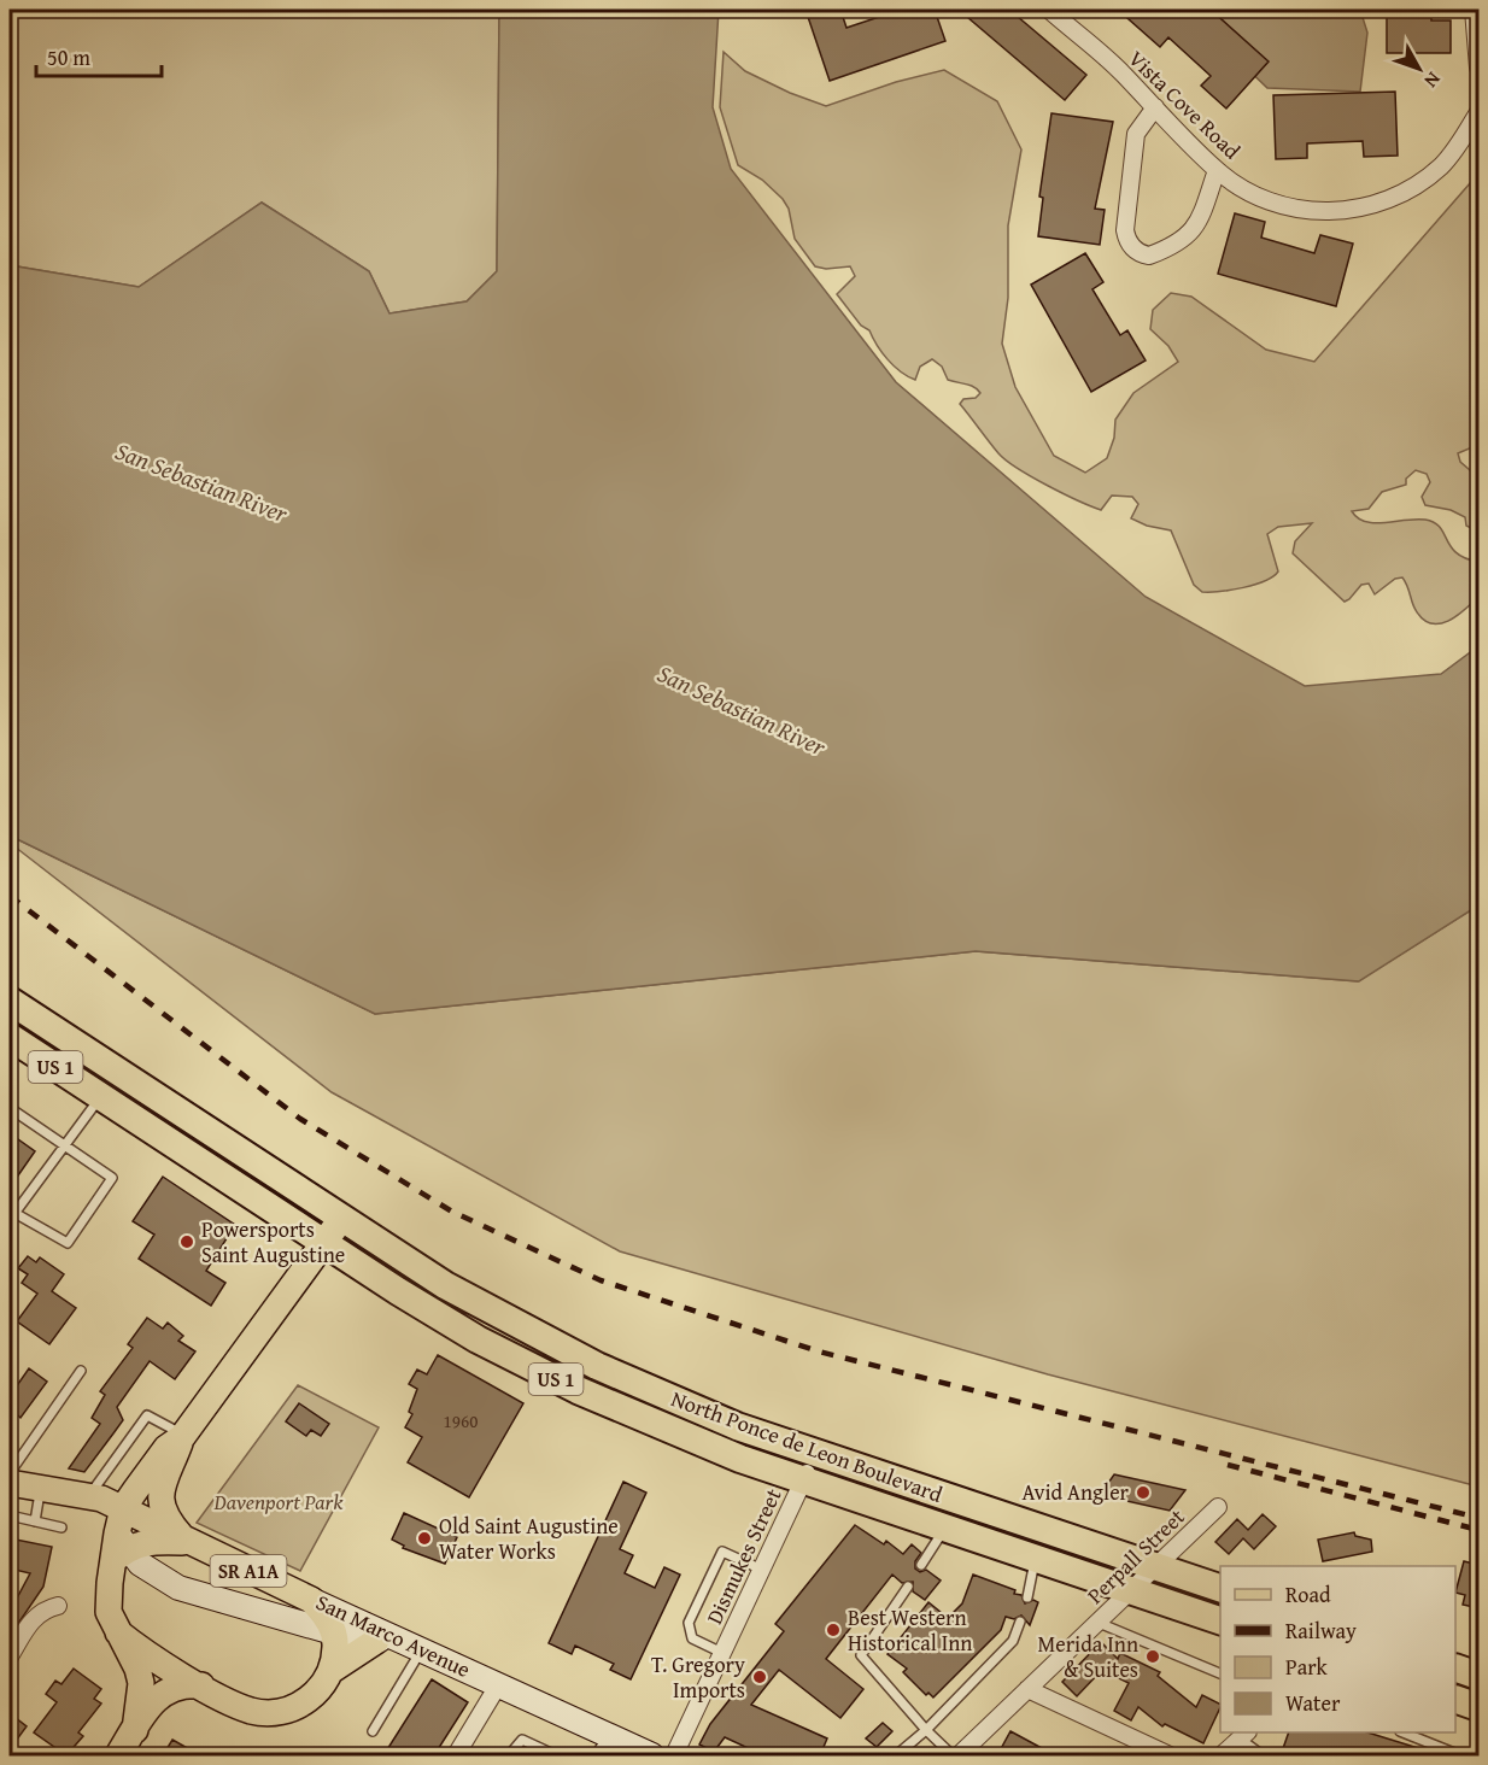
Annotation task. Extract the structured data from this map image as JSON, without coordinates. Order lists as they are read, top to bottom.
{
  "streets": {
    "highway": ["US 1", "North Ponce de Leon Boulevard"],
    "main road": ["SR A1A", "San Marco Avenue"],
    "street": ["Vista Cove Road", "Dismukes Street", "Perpall Street"]
  },
  "crossings": [
    ["North Ponce de Leon Boulevard", "Dismukes Street"],
    ["North Ponce de Leon Boulevard", "Perpall Street"]
  ],
  "water": ["San Sebastian River"],
  "parks": ["Davenport Park"],
  "places": [
    "Powersports Saint Augustine",
    "Avid Angler",
    "Old Saint Augustine Water Works",
    "Best Western Historical Inn",
    "Merida Inn & Suites",
    "T. Gregory Imports"
  ],
  "house_numbers": ["1960"],
  "legend": [
    "Road",
    "Railway",
    "Park",
    "Water"
  ],
  "scale_bar": "50 m",
  "north": "bottom right"
}
